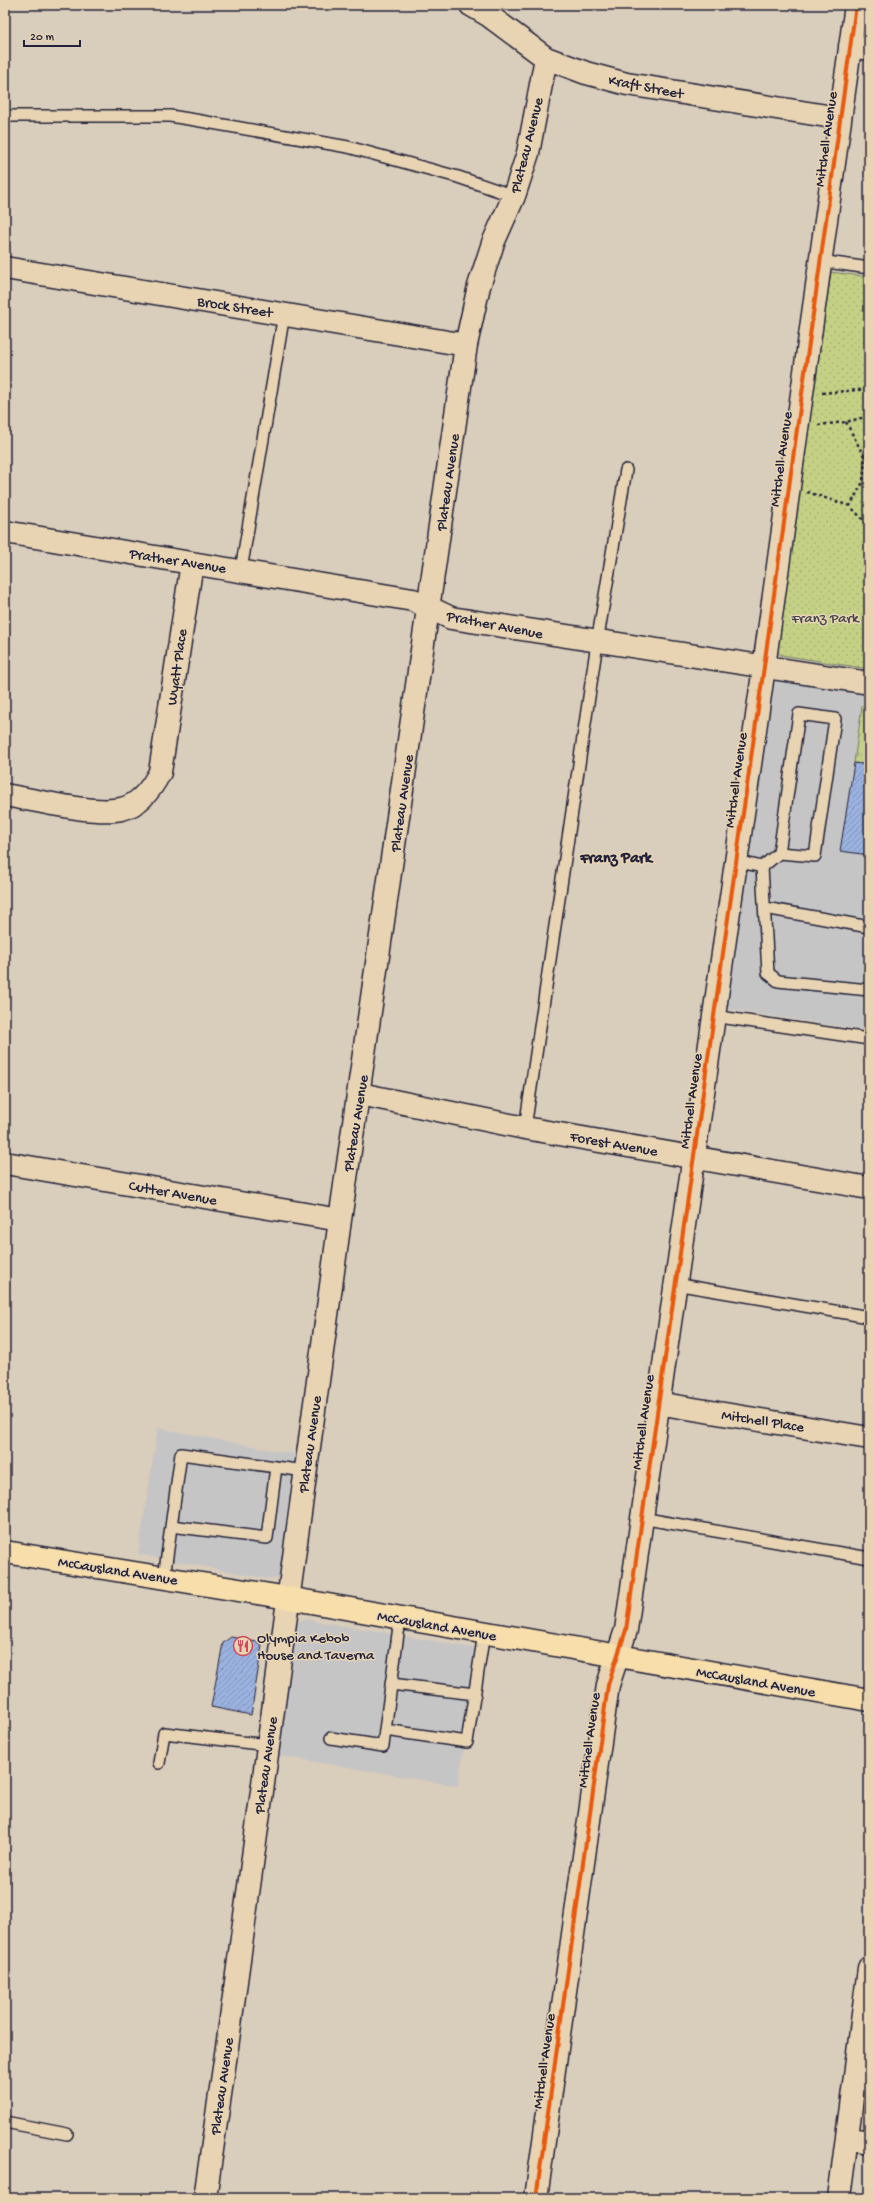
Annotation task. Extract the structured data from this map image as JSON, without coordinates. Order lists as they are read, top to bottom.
{
  "streets": {
    "main road": ["McCausland Avenue"],
    "street": [
      "Kraft Street",
      "Mitchell Avenue",
      "Plateau Avenue",
      "Brock Street",
      "Prather Avenue",
      "Wyatt Place",
      "Forest Avenue",
      "Cutter Avenue",
      "Mitchell Place"
    ]
  },
  "crossings": [
    ["Kraft Street", "Mitchell Avenue"],
    ["Kraft Street", "Plateau Avenue"],
    ["Mitchell Avenue", "Prather Avenue"],
    ["Mitchell Avenue", "Forest Avenue"],
    ["Mitchell Avenue", "Mitchell Place"],
    ["Mitchell Avenue", "McCausland Avenue"],
    ["Plateau Avenue", "Brock Street"],
    ["Plateau Avenue", "Prather Avenue"],
    ["Plateau Avenue", "Forest Avenue"],
    ["Plateau Avenue", "Cutter Avenue"],
    ["Plateau Avenue", "McCausland Avenue"],
    ["Prather Avenue", "Wyatt Place"]
  ],
  "districts": ["Franz Park"],
  "parks": ["Franz Park"],
  "places": {
    "restaurant": ["Olympia Kebob House and Taverna"]
  },
  "scale_bar": "20 m"
}
